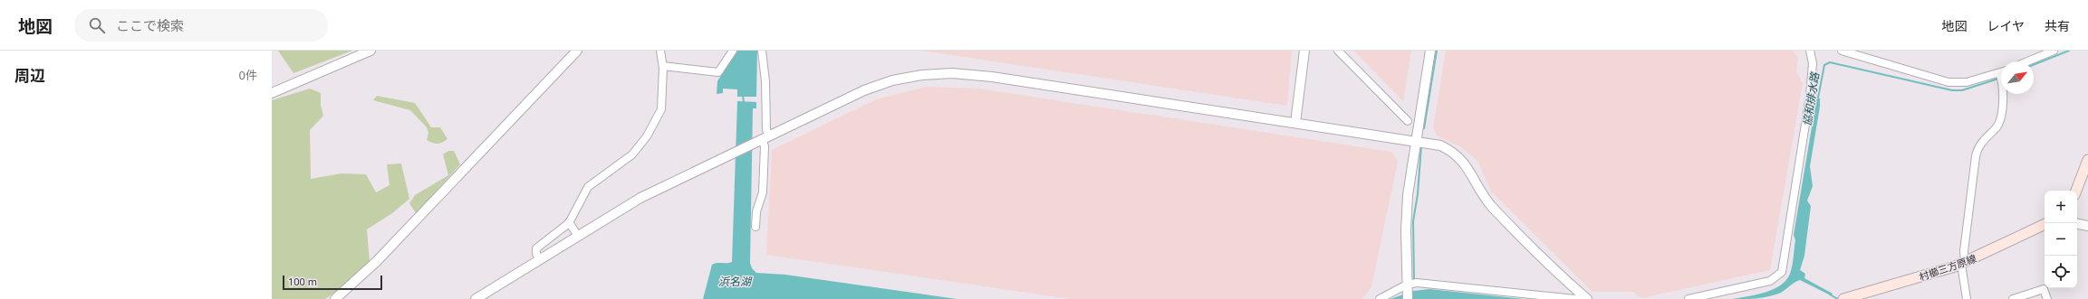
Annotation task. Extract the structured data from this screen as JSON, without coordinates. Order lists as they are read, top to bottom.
{
  "streets": {
    "main road": ["村櫛三方原線"]
  },
  "water": ["協和排水路", "浜名湖"],
  "scale_bar": "100 m",
  "north": "top right",
  "page": {
    "header": "地図",
    "search": "ここで検索",
    "nav": ["地図", "レイヤ", "共有"],
    "heading": ["周辺", "0件"],
    "map_buttons": ["+", "−"],
    "scale": "100 m"
  }
}
